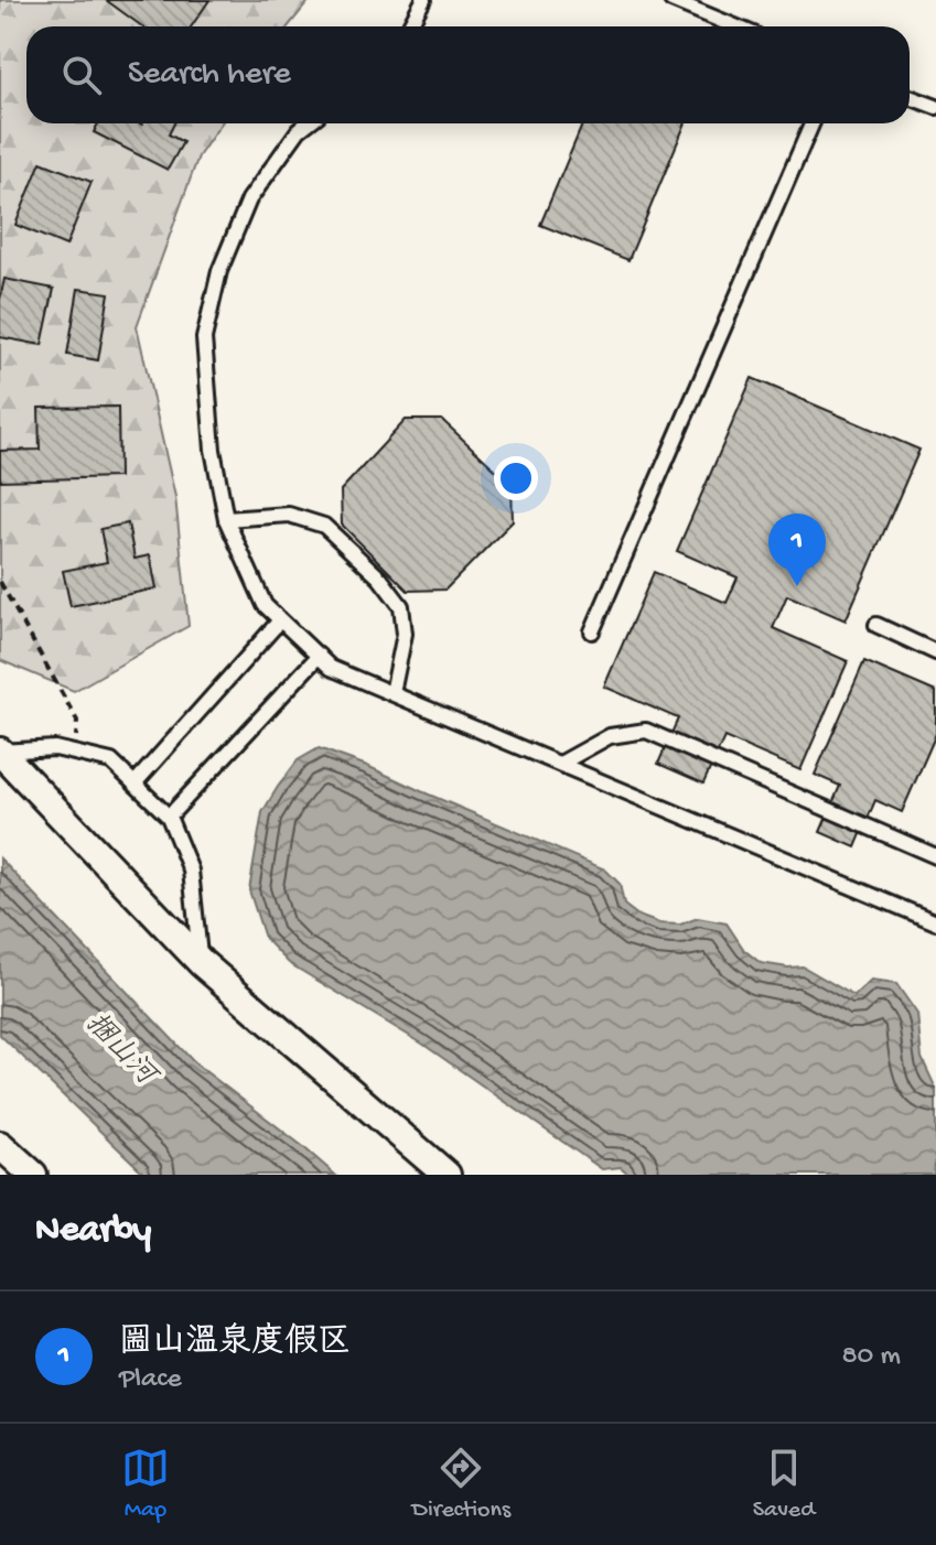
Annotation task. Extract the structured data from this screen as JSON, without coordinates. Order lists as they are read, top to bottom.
{
  "water": ["捆山河"],
  "page": {
    "search": "Search here",
    "pins": "1",
    "heading": "Nearby",
    "list": [
      {
        "mark": "1",
        "name": "圌山温泉度假区",
        "note": "Place",
        "value": "80 m"
      }
    ],
    "nav": ["Map", "Directions", "Saved"]
  }
}
